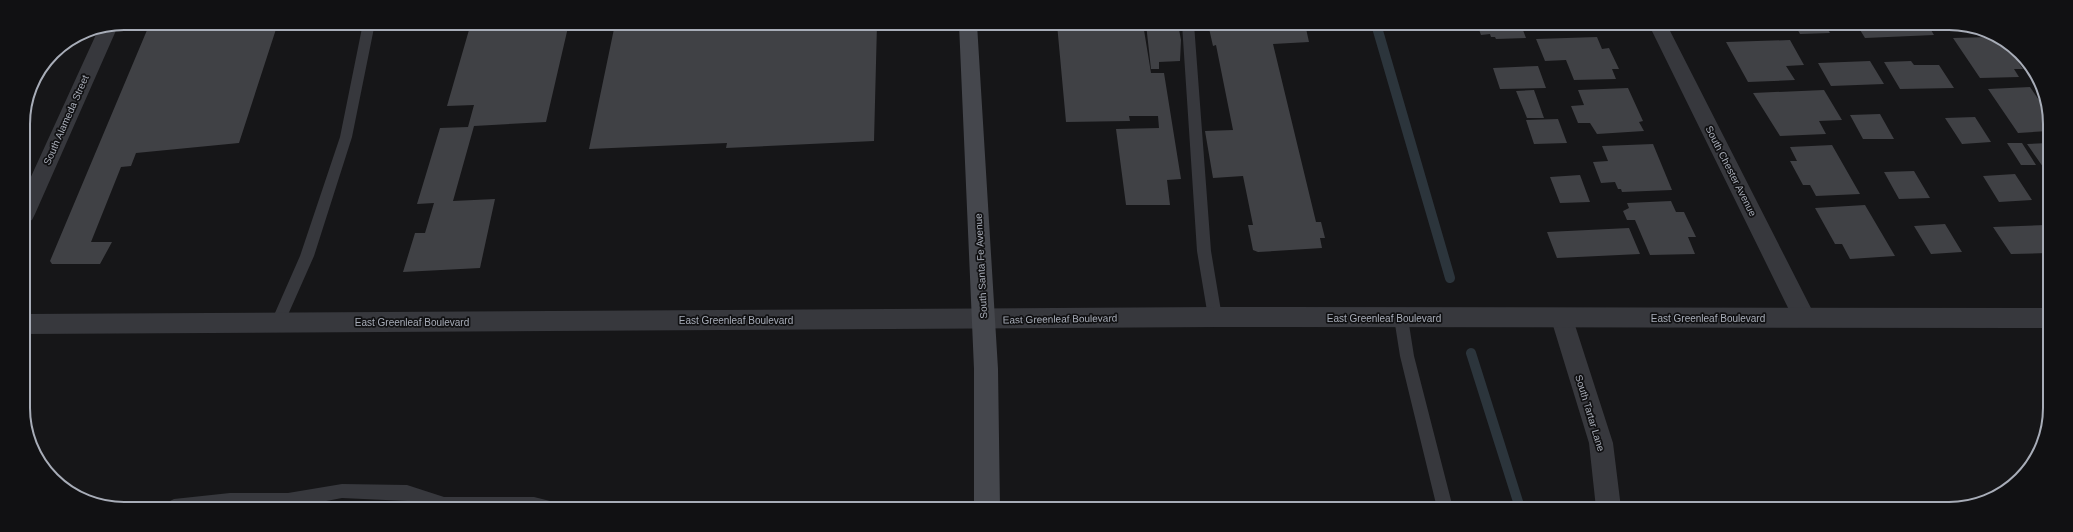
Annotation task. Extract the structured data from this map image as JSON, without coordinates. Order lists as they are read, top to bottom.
{
  "streets": {
    "main road": ["South Santa Fe Avenue"],
    "street": [
      "South Alameda Street",
      "South Chester Avenue",
      "East Greenleaf Boulevard",
      "South Tartar Lane"
    ]
  },
  "crossings": [
    ["South Chester Avenue", "East Greenleaf Boulevard"],
    ["South Santa Fe Avenue", "East Greenleaf Boulevard"],
    ["East Greenleaf Boulevard", "South Tartar Lane"]
  ]
}
